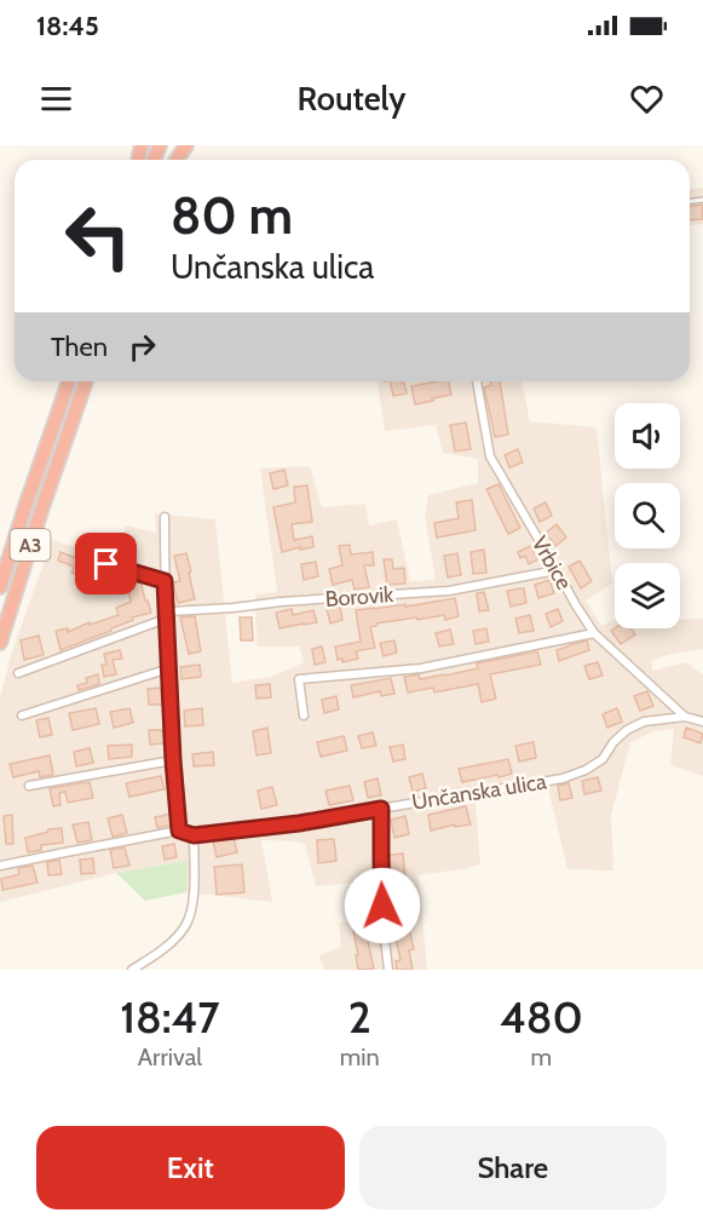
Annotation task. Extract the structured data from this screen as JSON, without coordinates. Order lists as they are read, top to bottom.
{
  "streets": {
    "highway": ["A3"],
    "street": ["Vrbice", "Borovik", "Unčanska ulica"]
  },
  "crossings": [
    ["Vrbice", "Borovik"],
    ["Vrbice", "Unčanska ulica"]
  ],
  "page": {
    "status": "18:45",
    "header": "Routely",
    "turn": ["80 m", "Unčanska ulica"],
    "then": "Then",
    "eta": [
      "18:47",
      "Arrival",
      "2",
      "min",
      "480",
      "m"
    ],
    "buttons": ["Exit", "Share"]
  }
}
